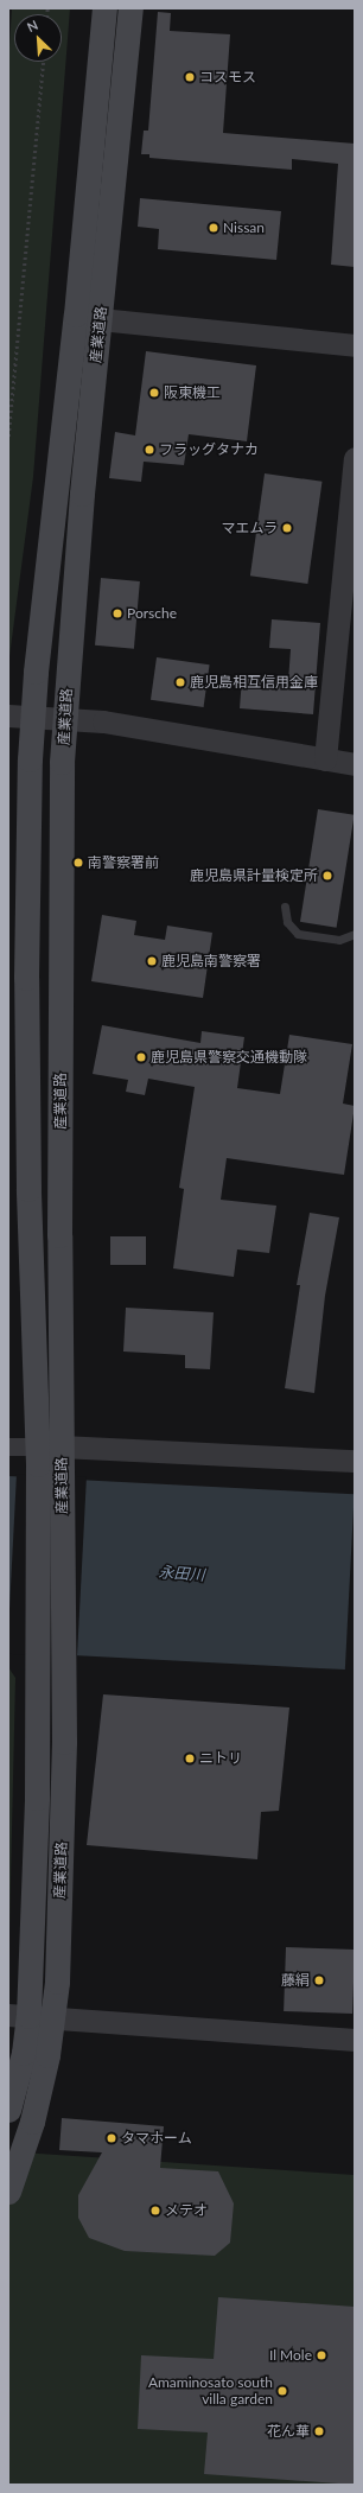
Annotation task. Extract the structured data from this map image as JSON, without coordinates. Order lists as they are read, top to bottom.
{
  "streets": {
    "main road": ["産業道路"]
  },
  "water": ["永田川"],
  "places": [
    "コスモス",
    "Nissan",
    "阪東機工",
    "フラッグタナカ",
    "マエムラ",
    "Porsche",
    "鹿児島相互信用金庫",
    "南警察署前",
    "鹿児島県計量検定所",
    "鹿児島南警察署",
    "鹿児島県警察交通機動隊",
    "ニトリ",
    "藤絹",
    "タマホーム",
    "メテオ",
    "Il Mole",
    "Amaminosato south villa garden",
    "花ん華"
  ],
  "north": "top left"
}
